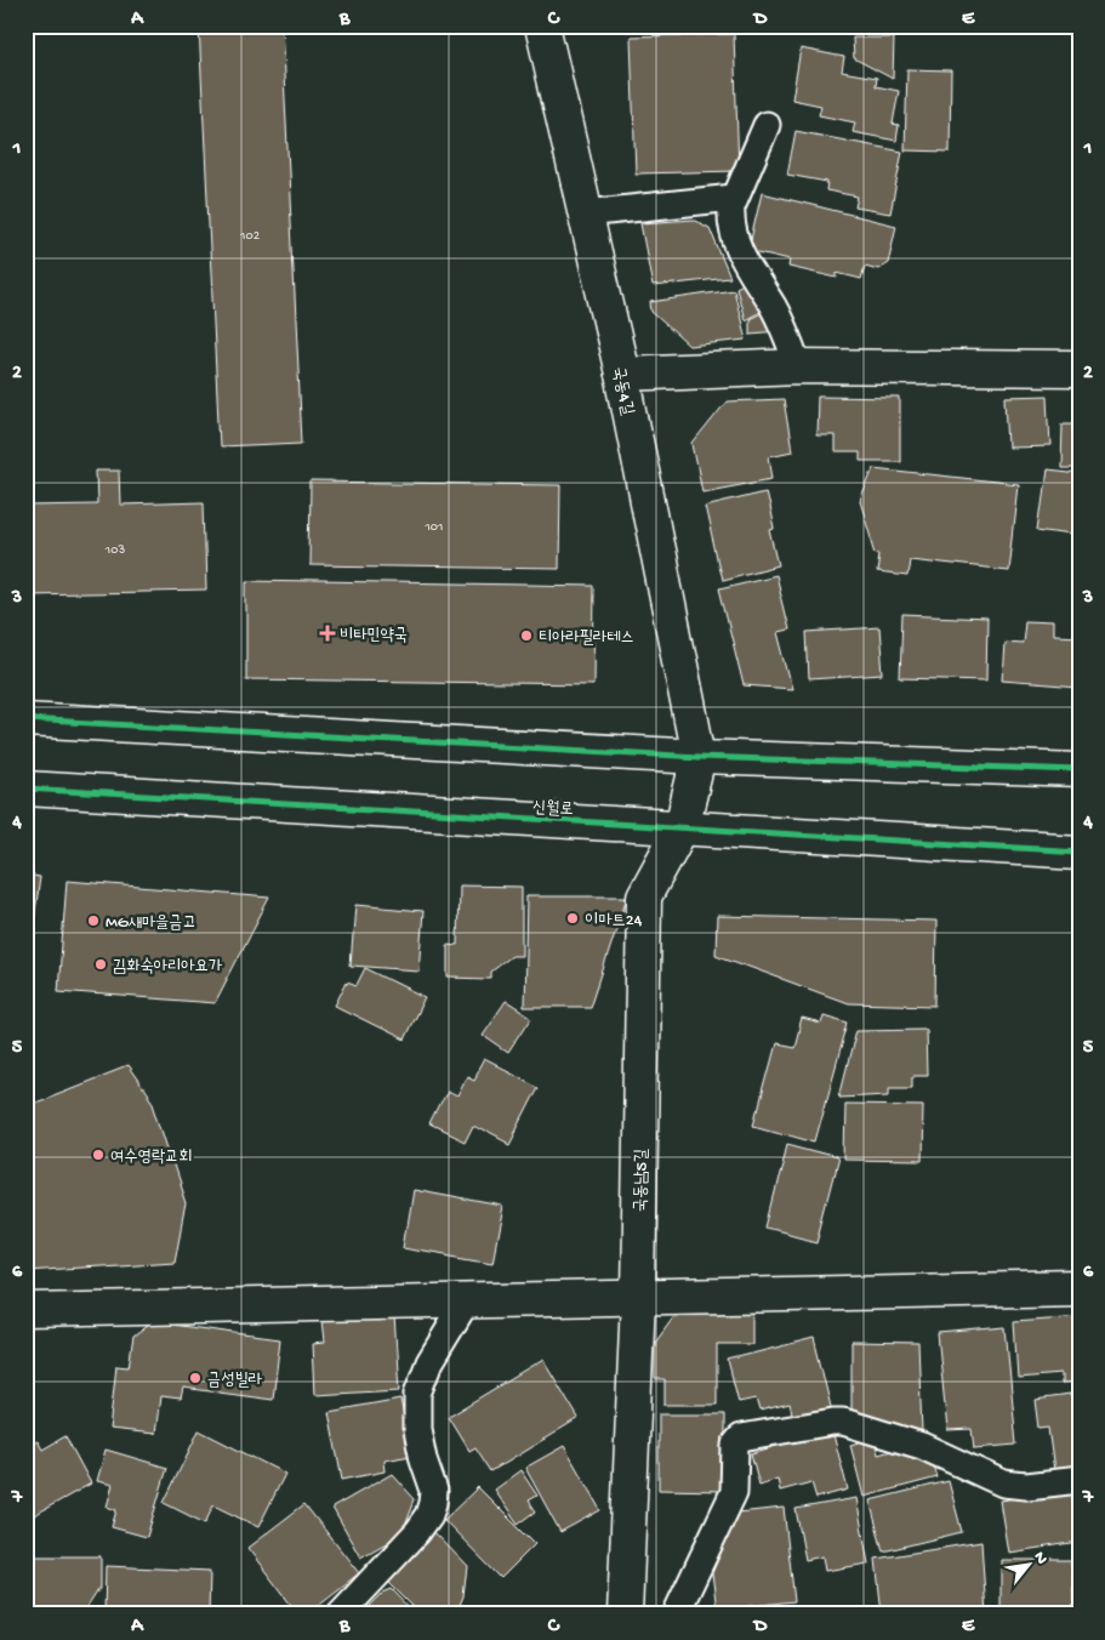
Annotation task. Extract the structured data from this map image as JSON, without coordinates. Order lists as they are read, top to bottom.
{
  "streets": {
    "street": ["국동4길", "신월로", "국동남5길"]
  },
  "crossings": [
    ["국동4길", "국동남5길"],
    ["신월로", "국동남5길"]
  ],
  "places": {
    "health": ["비타민약국"],
    "other": [
      "티아라필라테스",
      "이마트24",
      "MG새마을금고",
      "김화숙아리아요가",
      "여수영락교회",
      "금성빌라"
    ]
  },
  "house_numbers": ["102", "101", "103"],
  "north": "top right",
  "grid": {
    "columns": [
      "A",
      "B",
      "C",
      "D",
      "E"
    ],
    "rows": [
      "1",
      "2",
      "3",
      "4",
      "5",
      "6",
      "7"
    ]
  }
}
